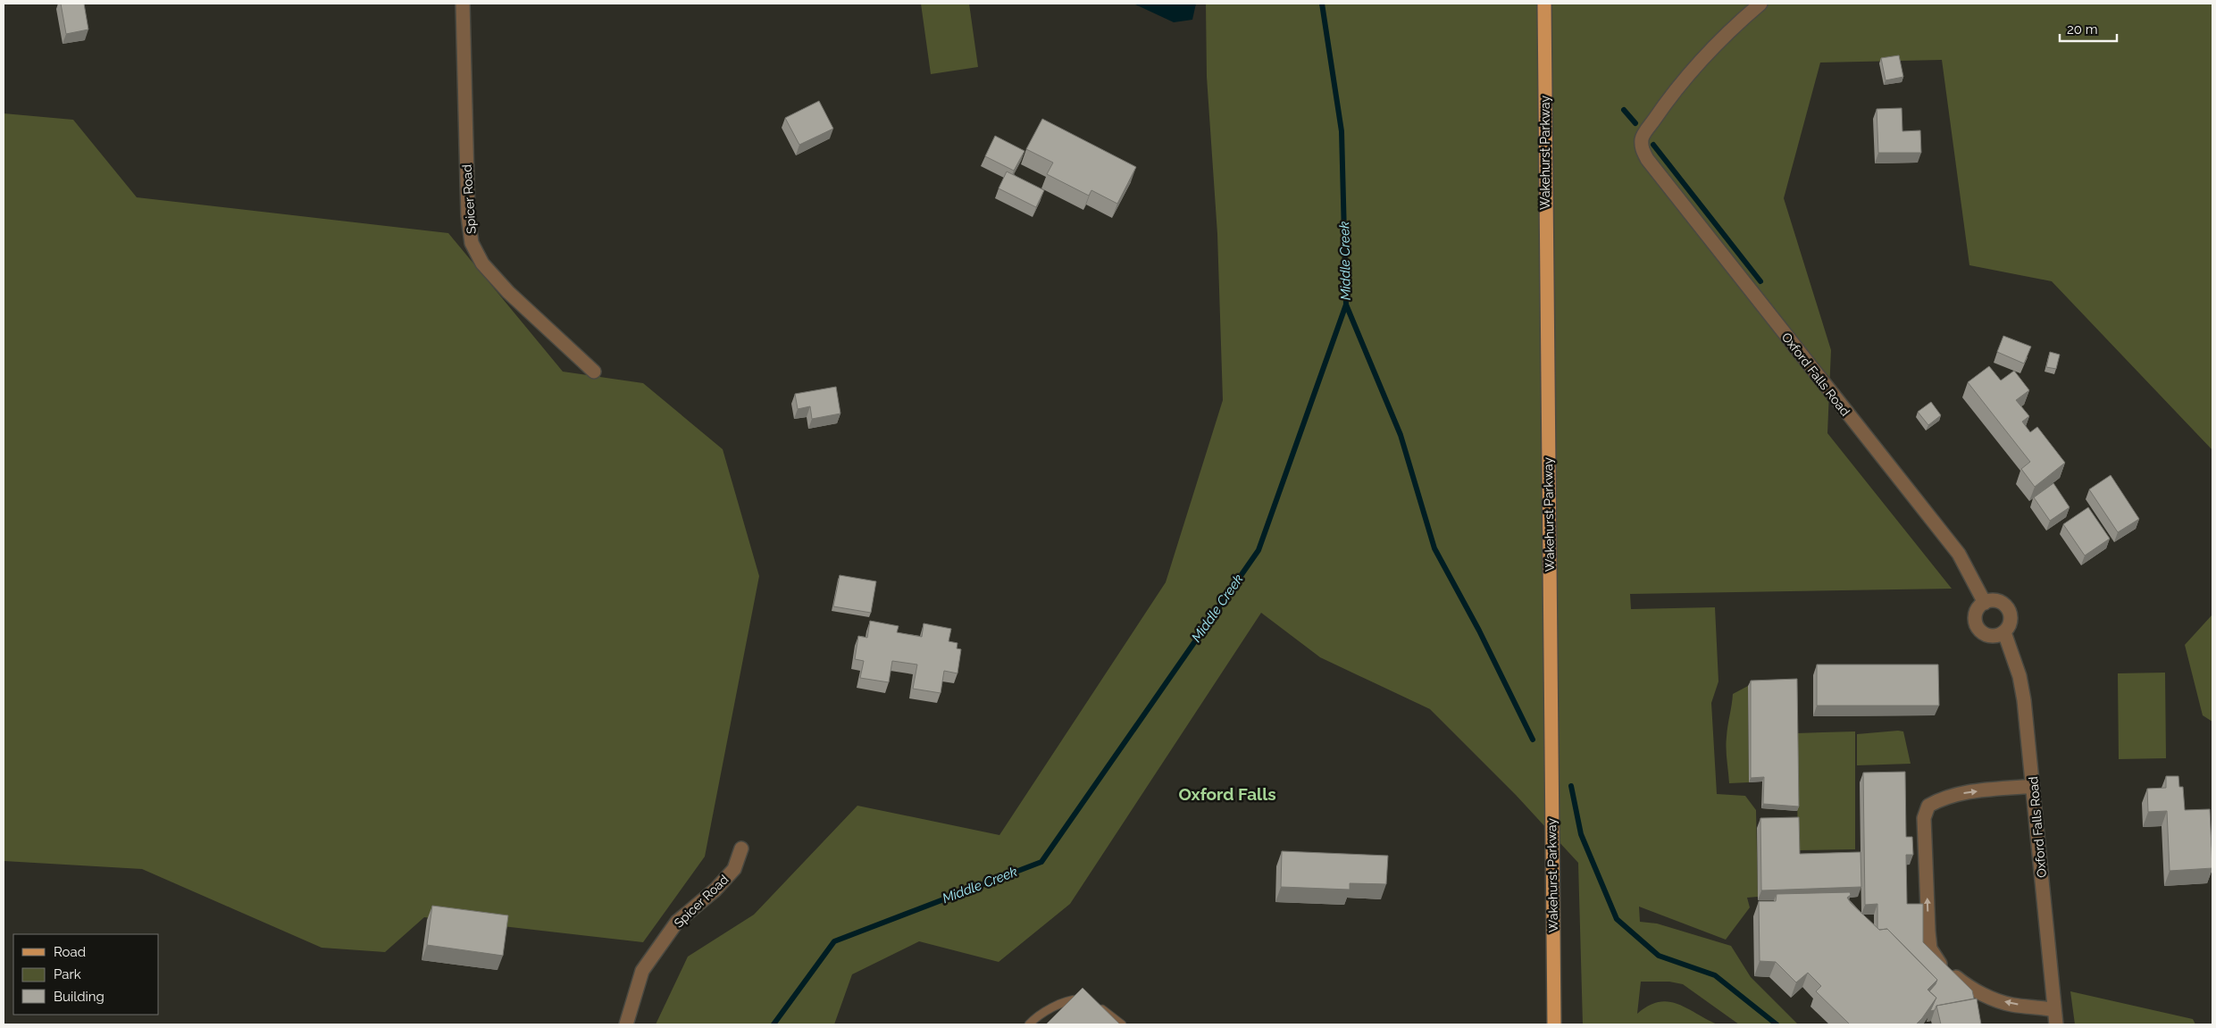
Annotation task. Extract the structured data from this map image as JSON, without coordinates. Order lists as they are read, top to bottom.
{
  "streets": {
    "main road": ["Wakehurst Parkway"],
    "street": ["Spicer Road", "Oxford Falls Road"]
  },
  "districts": ["Oxford Falls"],
  "water": ["Middle Creek"],
  "legend": ["Road", "Park", "Building"],
  "scale_bar": "20 m"
}
